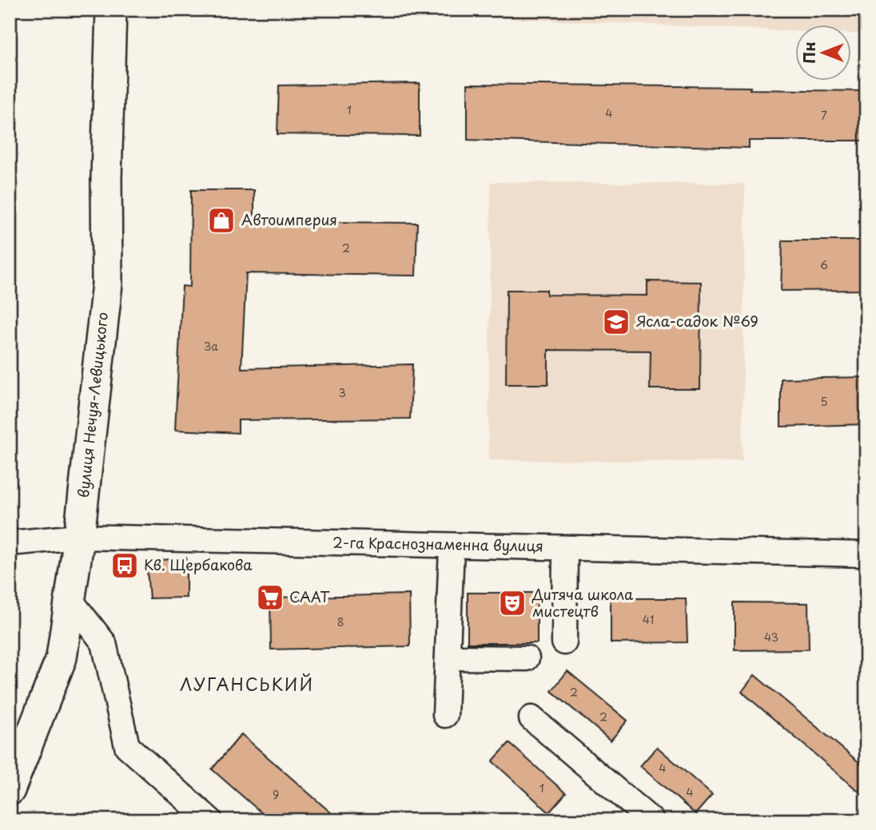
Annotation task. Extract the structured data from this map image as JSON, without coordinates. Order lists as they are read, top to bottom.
{
  "streets": {
    "main road": ["вулиця Нечуя-Левицького"],
    "street": ["2-га Краснознаменна вулиця"]
  },
  "crossings": [
    ["вулиця Нечуя-Левицького", "2-га Краснознаменна вулиця"]
  ],
  "districts": ["ЛУГАНСЬКИЙ"],
  "places": {
    "shop": ["Автоимперия"],
    "school or university": ["Ясла-садок №69"],
    "bus stop": ["Кв. Щербакова"],
    "supermarket": ["СААТ"],
    "theatre": ["Дитяча школа мистецтв"]
  },
  "house_numbers": [
    "1",
    "4",
    "7",
    "2",
    "6",
    "3а",
    "3",
    "5",
    "41",
    "8",
    "43",
    "2",
    "2",
    "4",
    "1",
    "4",
    "9"
  ],
  "north": "left"
}
